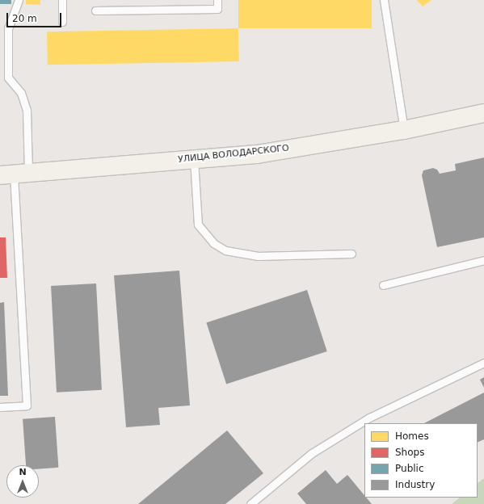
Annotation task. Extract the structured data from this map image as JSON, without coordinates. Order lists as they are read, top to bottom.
{
  "streets": {
    "main road": ["УЛИЦА ВОЛОДАРСКОГО"]
  },
  "legend": [
    "Homes",
    "Shops",
    "Public",
    "Industry"
  ],
  "scale_bar": "20 m",
  "north": "top"
}
